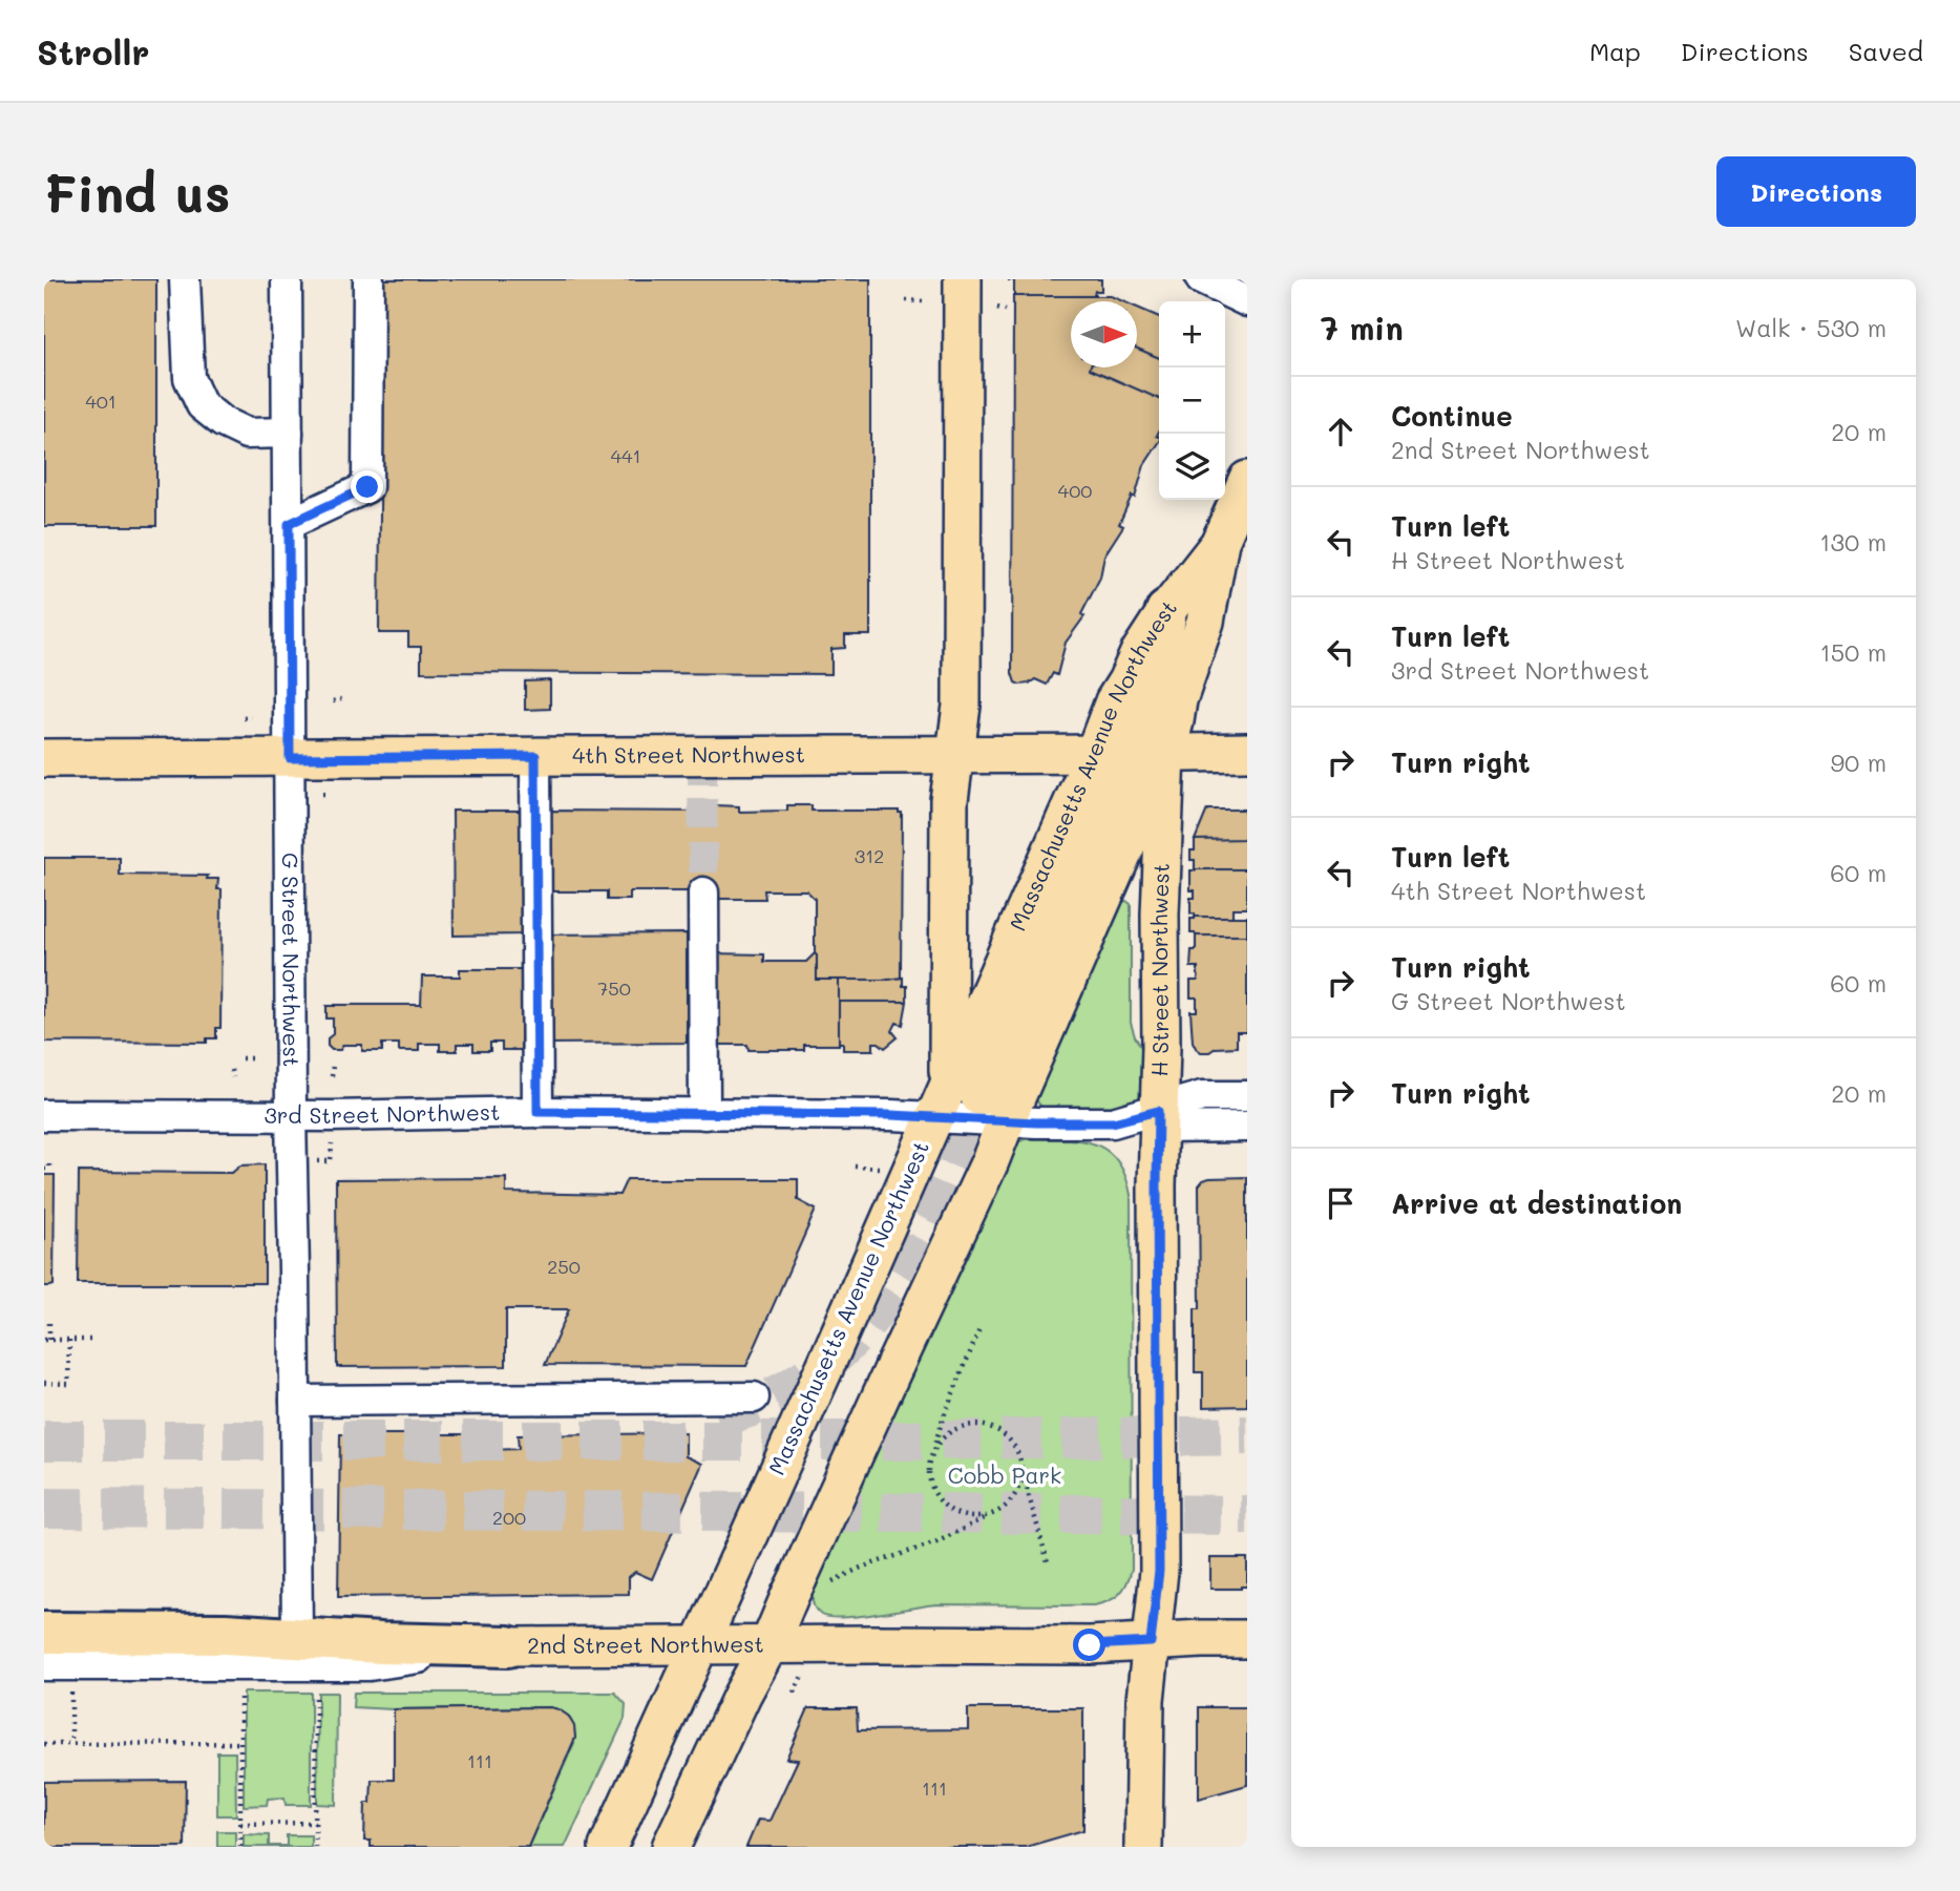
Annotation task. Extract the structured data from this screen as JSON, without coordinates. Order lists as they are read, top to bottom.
{
  "streets": {
    "main road": [
      "4th Street Northwest",
      "Massachusetts Avenue Northwest",
      "H Street Northwest",
      "2nd Street Northwest"
    ],
    "street": ["G Street Northwest", "3rd Street Northwest"]
  },
  "crossings": [
    ["4th Street Northwest", "Massachusetts Avenue Northwest"],
    ["4th Street Northwest", "G Street Northwest"],
    ["4th Street Northwest", "H Street Northwest"],
    ["Massachusetts Avenue Northwest", "H Street Northwest"],
    ["Massachusetts Avenue Northwest", "3rd Street Northwest"],
    ["Massachusetts Avenue Northwest", "2nd Street Northwest"],
    ["G Street Northwest", "3rd Street Northwest"],
    ["H Street Northwest", "3rd Street Northwest"],
    ["H Street Northwest", "2nd Street Northwest"]
  ],
  "parks": ["Cobb Park"],
  "house_numbers": [
    "401",
    "441",
    "400",
    "312",
    "750",
    "250",
    "200",
    "111",
    "111"
  ],
  "north": "right",
  "page": {
    "header": "Strollr",
    "nav": ["Map", "Directions", "Saved"],
    "buttons": "Directions",
    "title": "Find us",
    "heading": ["7 min", "Walk · 530 m"],
    "map_buttons": ["+", "−"],
    "list": [
      ["Continue", "2nd Street Northwest", "20 m"],
      ["Turn left", "H Street Northwest", "130 m"],
      ["Turn left", "3rd Street Northwest", "150 m"],
      ["Turn right", "90 m"],
      ["Turn left", "4th Street Northwest", "60 m"],
      ["Turn right", "G Street Northwest", "60 m"],
      ["Turn right", "20 m"],
      "Arrive at destination"
    ]
  }
}
